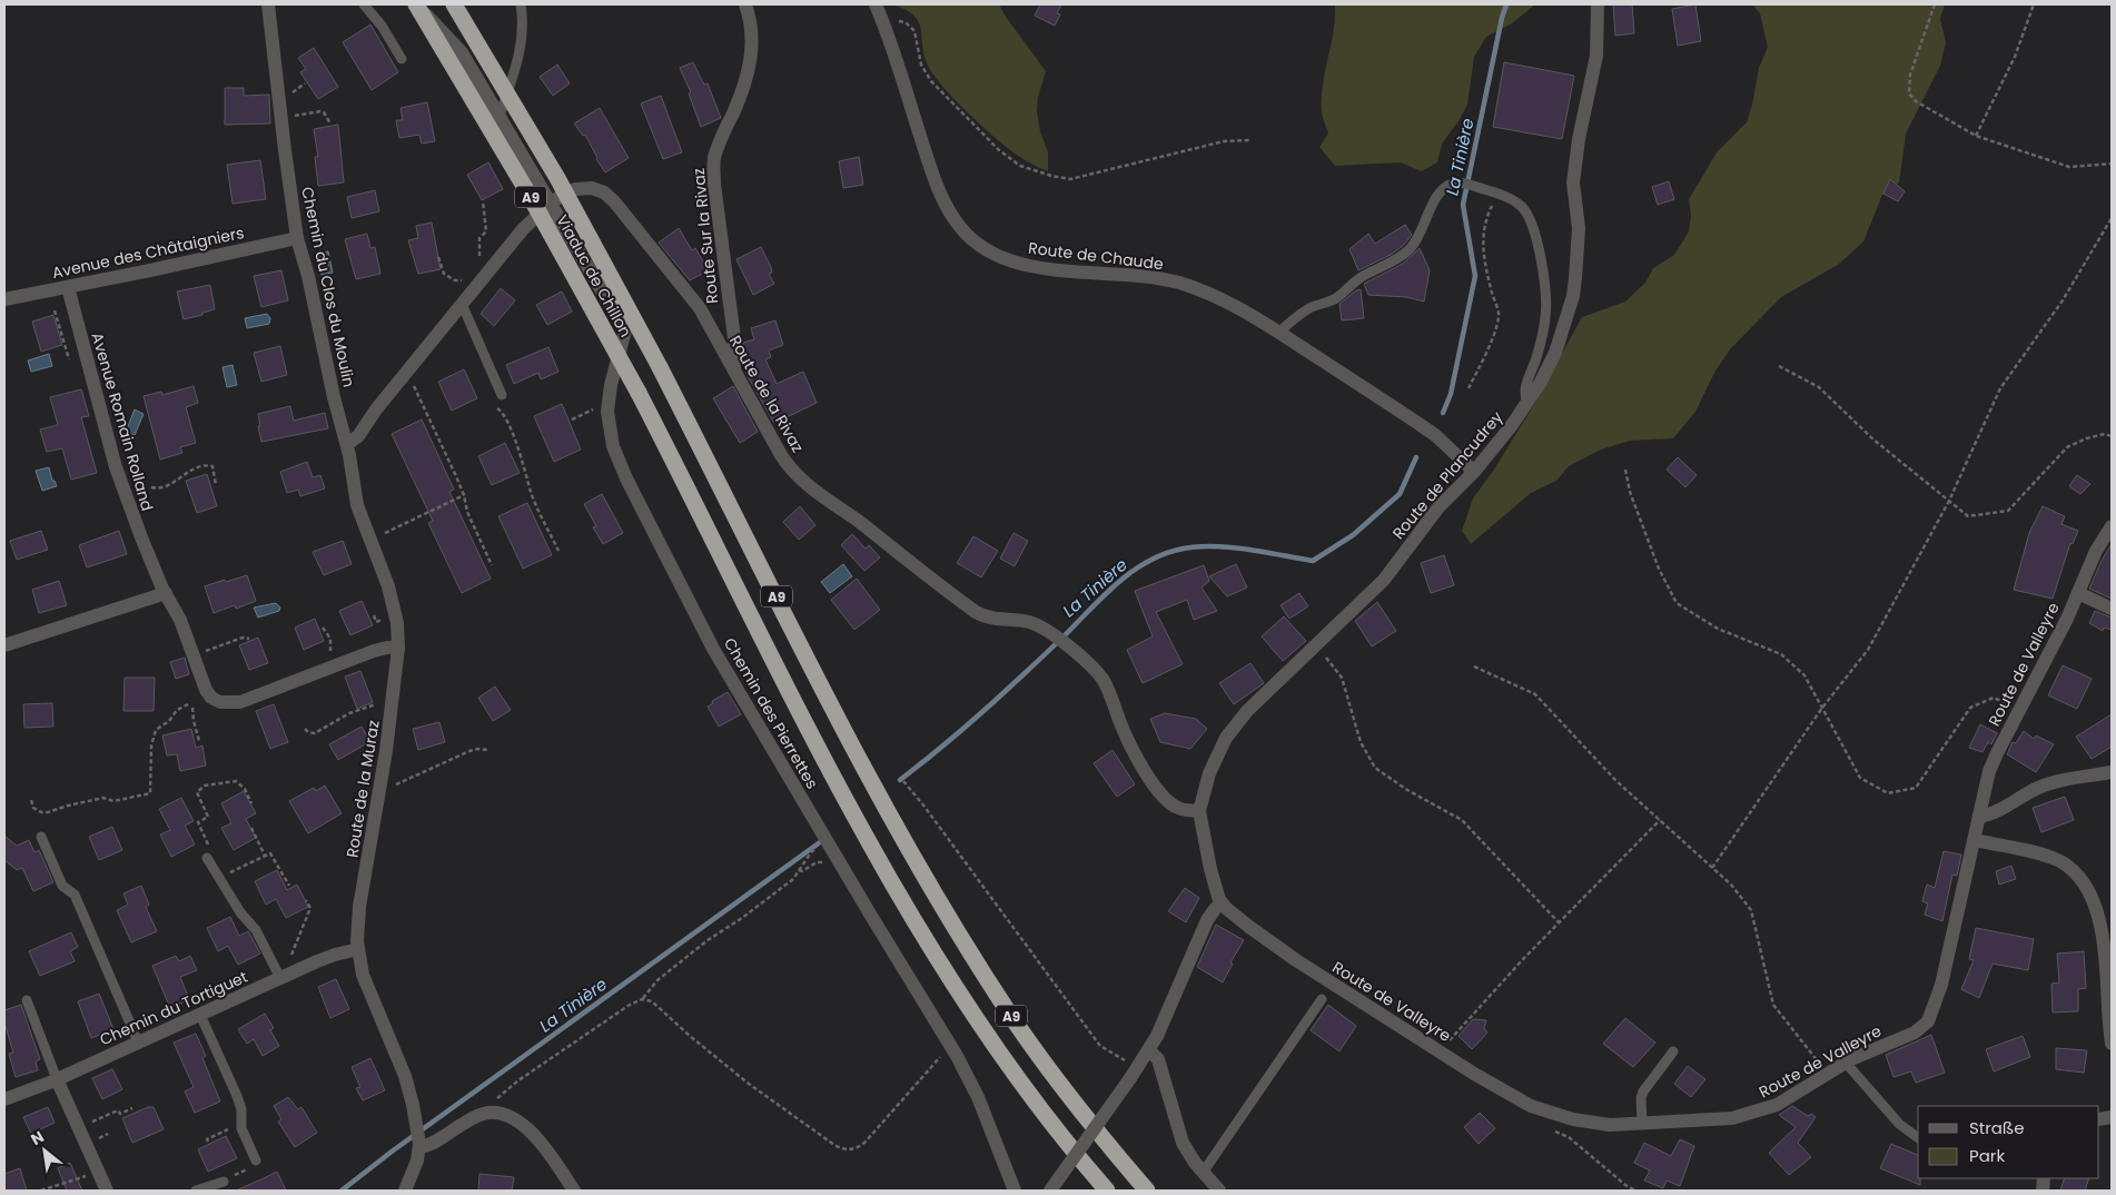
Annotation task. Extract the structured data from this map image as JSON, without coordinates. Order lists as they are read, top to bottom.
{
  "streets": {
    "highway": ["A9", "Viaduc de Chillon"],
    "street": [
      "Route Sur la Rivaz",
      "Avenue des Châtaigniers",
      "Route de Chaude",
      "Chemin du Clos du Moulin",
      "Route de la Rivaz",
      "Avenue Romain Rolland",
      "Route de Plancudrey",
      "Route de Valleyre",
      "Chemin des Pierrettes",
      "Route de la Muraz",
      "Chemin du Tortiguet"
    ]
  },
  "crossings": [
    ["Route Sur la Rivaz", "Route de la Rivaz"],
    ["Avenue des Châtaigniers", "Chemin du Clos du Moulin"],
    ["Avenue des Châtaigniers", "Avenue Romain Rolland"],
    ["Route de Chaude", "Route de Plancudrey"],
    ["Viaduc de Chillon", "Chemin des Pierrettes"],
    ["Chemin du Clos du Moulin", "Route de la Rivaz"],
    ["Chemin du Clos du Moulin", "Route de la Muraz"],
    ["Route de la Rivaz", "Route de Plancudrey"],
    ["Route de la Rivaz", "Chemin des Pierrettes"],
    ["Route de la Rivaz", "Route de la Muraz"],
    ["Avenue Romain Rolland", "Route de la Muraz"],
    ["Route de Plancudrey", "Route de Valleyre"],
    ["Route de la Muraz", "Chemin du Tortiguet"]
  ],
  "water": ["La Tinière"],
  "legend": ["Straße", "Park"],
  "north": "top left"
}
